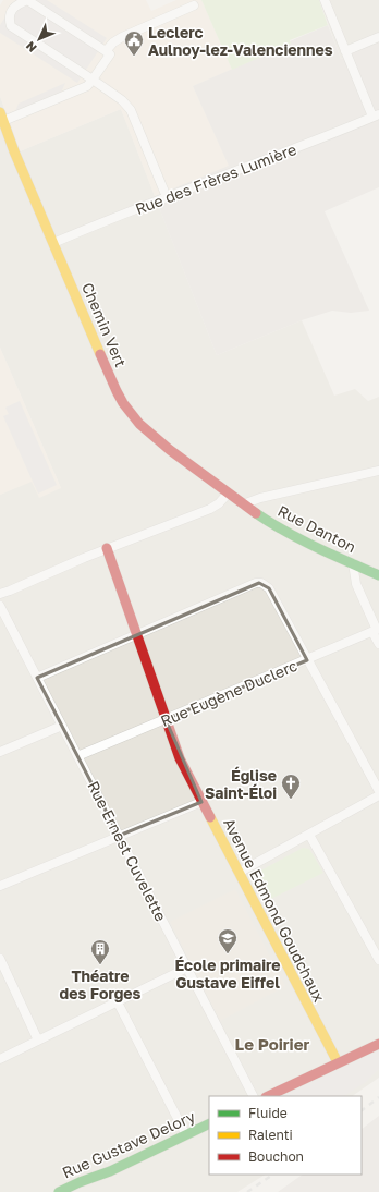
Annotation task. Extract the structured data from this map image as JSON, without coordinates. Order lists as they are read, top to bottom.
{
  "streets": {
    "street": [
      "Rue des Frères Lumière",
      "Chemin Vert",
      "Rue Danton",
      "Rue Eugène Duclerc",
      "Rue Ernest Cuvelette",
      "Avenue Edmond Goudchaux",
      "Rue Gustave Delory"
    ]
  },
  "crossings": [
    ["Rue des Frères Lumière", "Chemin Vert"],
    ["Chemin Vert", "Rue Danton"],
    ["Rue Eugène Duclerc", "Rue Ernest Cuvelette"],
    ["Rue Eugène Duclerc", "Avenue Edmond Goudchaux"]
  ],
  "districts": ["Le Poirier"],
  "places": {
    "public building": ["Leclerc Aulnoy-lez-Valenciennes"],
    "church": ["Église Saint-Éloi"],
    "school or university": ["École primaire Gustave Eiffel"],
    "building": ["Théatre des Forges"]
  },
  "legend": ["Fluide", "Ralenti", "Bouchon"],
  "north": "bottom left"
}
